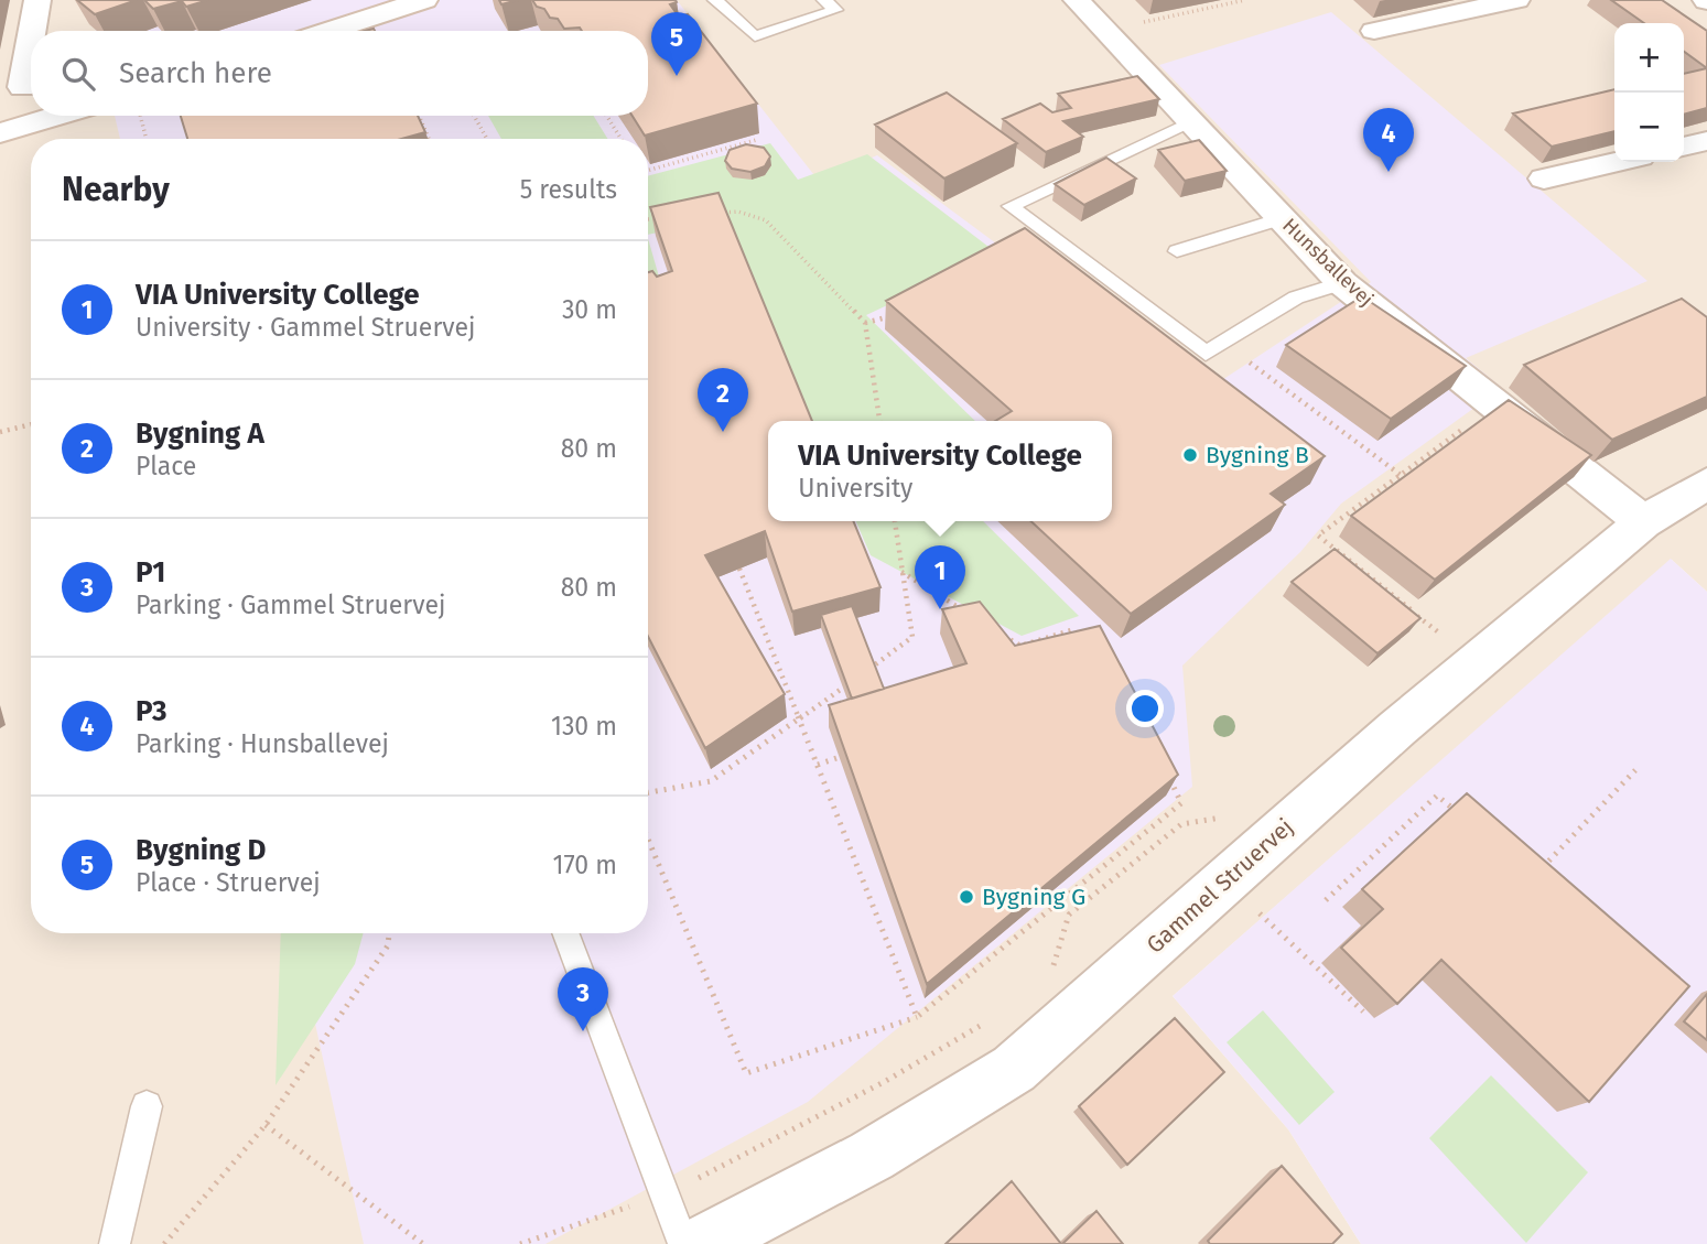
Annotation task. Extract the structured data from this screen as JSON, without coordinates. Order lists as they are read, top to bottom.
{
  "streets": {
    "street": ["Hunsballevej", "Gammel Struervej"]
  },
  "crossings": [
    ["Hunsballevej", "Gammel Struervej"]
  ],
  "places": ["Bygning B", "Bygning G"],
  "page": {
    "pins": [
      "5",
      "4",
      "2",
      "1",
      "3"
    ],
    "map_buttons": ["+", "−"],
    "search": "Search here",
    "heading": ["Nearby", "5 results"],
    "list": [
      {
        "mark": "1",
        "name": "VIA University College",
        "note": "University · Gammel Struervej",
        "value": "30 m"
      },
      {
        "mark": "2",
        "name": "Bygning A",
        "note": "Place",
        "value": "80 m"
      },
      {
        "mark": "3",
        "name": "P1",
        "note": "Parking · Gammel Struervej",
        "value": "80 m"
      },
      {
        "mark": "4",
        "name": "P3",
        "note": "Parking · Hunsballevej",
        "value": "130 m"
      },
      {
        "mark": "5",
        "name": "Bygning D",
        "note": "Place · Struervej",
        "value": "170 m"
      }
    ],
    "popup": ["VIA University College", "University"]
  }
}
